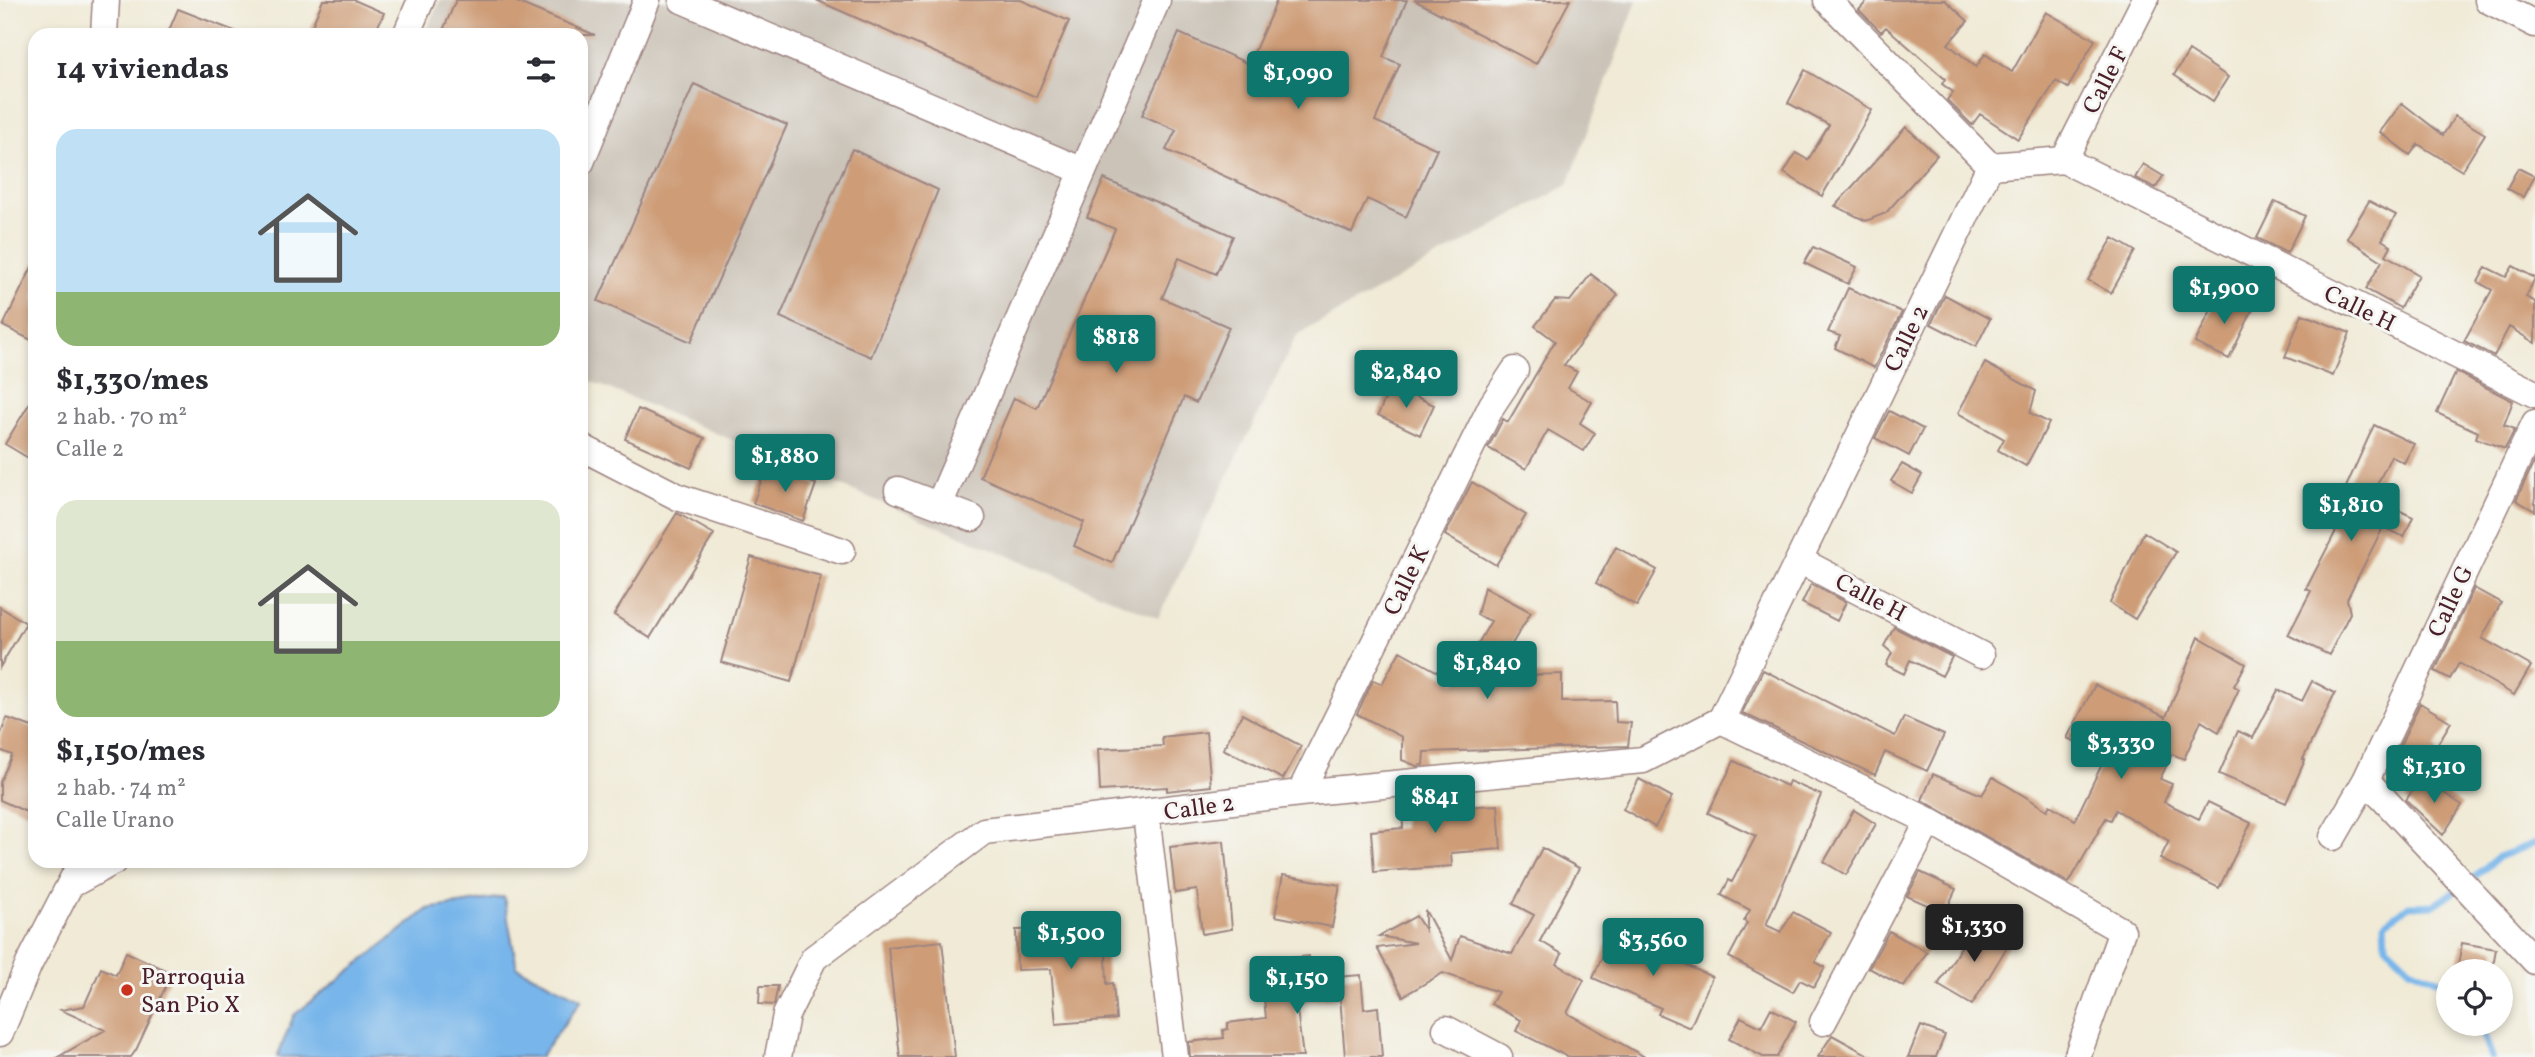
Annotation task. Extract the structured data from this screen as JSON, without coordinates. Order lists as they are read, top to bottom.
{
  "streets": {
    "street": [
      "Calle F",
      "Calle H",
      "Calle 2",
      "Calle K",
      "Calle G"
    ]
  },
  "crossings": [
    ["Calle F", "Calle H"],
    ["Calle H", "Calle 2"],
    ["Calle 2", "Calle K"]
  ],
  "places": ["Parroquia San Pio X"],
  "page": {
    "heading": "14 viviendas",
    "price": [
      "$1,090",
      "$1,900",
      "$818",
      "$2,840",
      "$1,880",
      "$1,810",
      "$1,840",
      "$3,330",
      "$1,310",
      "$841",
      "$1,330",
      "$1,500",
      "$3,560",
      "$1,150"
    ],
    "list": [
      {
        "name": "$1,330/mes",
        "note": "2 hab. · 70 m² · Calle 2"
      },
      {
        "name": "$1,150/mes",
        "note": "2 hab. · 74 m² · Calle Urano"
      }
    ]
  }
}
